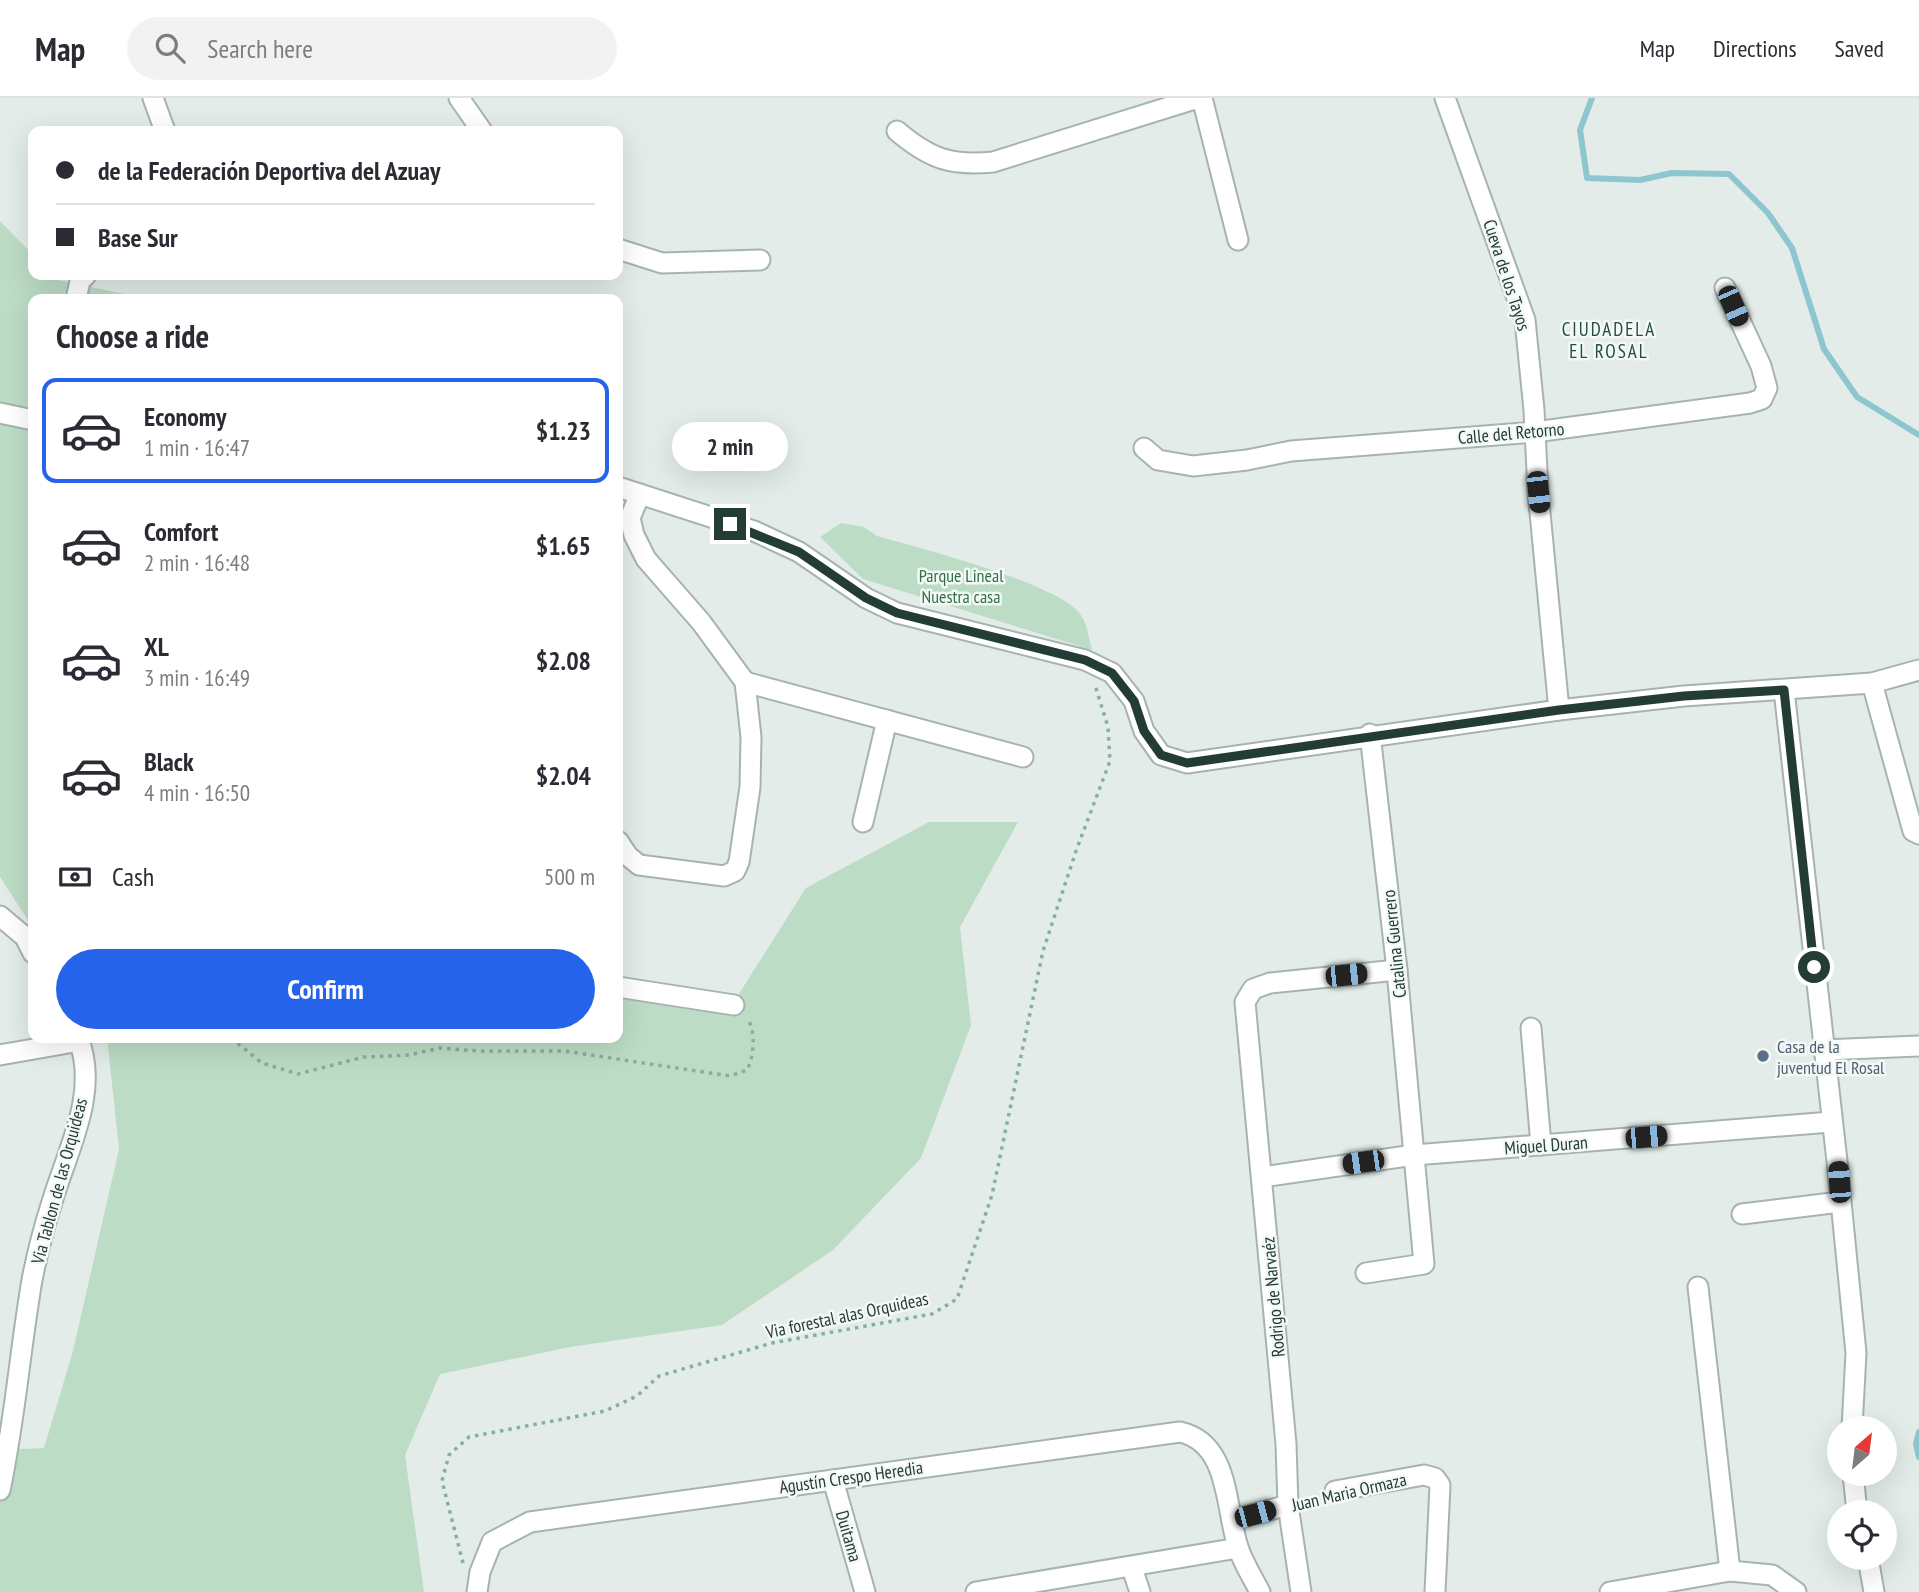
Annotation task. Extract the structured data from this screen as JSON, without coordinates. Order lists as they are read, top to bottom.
{
  "streets": {
    "street": [
      "Cueva de los Tayos",
      "Calle del Retorno",
      "Catalina Guerrero",
      "Miguel Duran",
      "Via Tablon de las Orquideas",
      "Rodrigo de Narvaéz",
      "Agustín Crespo Heredia",
      "Juan Maria Ormaza",
      "Duitama"
    ],
    "path": ["Via forestal alas Orquideas"]
  },
  "crossings": [
    ["Cueva de los Tayos", "Calle del Retorno"],
    ["Catalina Guerrero", "Miguel Duran"],
    ["Catalina Guerrero", "Rodrigo de Narvaéz"],
    ["Miguel Duran", "Rodrigo de Narvaéz"],
    ["Rodrigo de Narvaéz", "Juan Maria Ormaza"],
    ["Agustín Crespo Heredia", "Juan Maria Ormaza"],
    ["Agustín Crespo Heredia", "Duitama"]
  ],
  "districts": ["CIUDADELA EL ROSAL"],
  "parks": ["Parque Lineal Nuestra casa"],
  "places": ["Casa de la juventud El Rosal"],
  "north": "top right",
  "page": {
    "header": "Map",
    "search": "Search here",
    "nav": ["Map", "Directions", "Saved"],
    "banner": ["de la Federación Deportiva del Azuay", "Base Sur"],
    "heading": "Choose a ride",
    "list": [
      {
        "name": "Economy",
        "note": "1 min · 16:47",
        "value": "$1.23"
      },
      {
        "name": "Comfort",
        "note": "2 min · 16:48",
        "value": "$1.65"
      },
      {
        "name": "XL",
        "note": "3 min · 16:49",
        "value": "$2.08"
      },
      {
        "name": "Black",
        "note": "4 min · 16:50",
        "value": "$2.04"
      }
    ],
    "bubble": "2 min",
    "pay": ["Cash", "500 m"],
    "buttons": "Confirm"
  }
}
